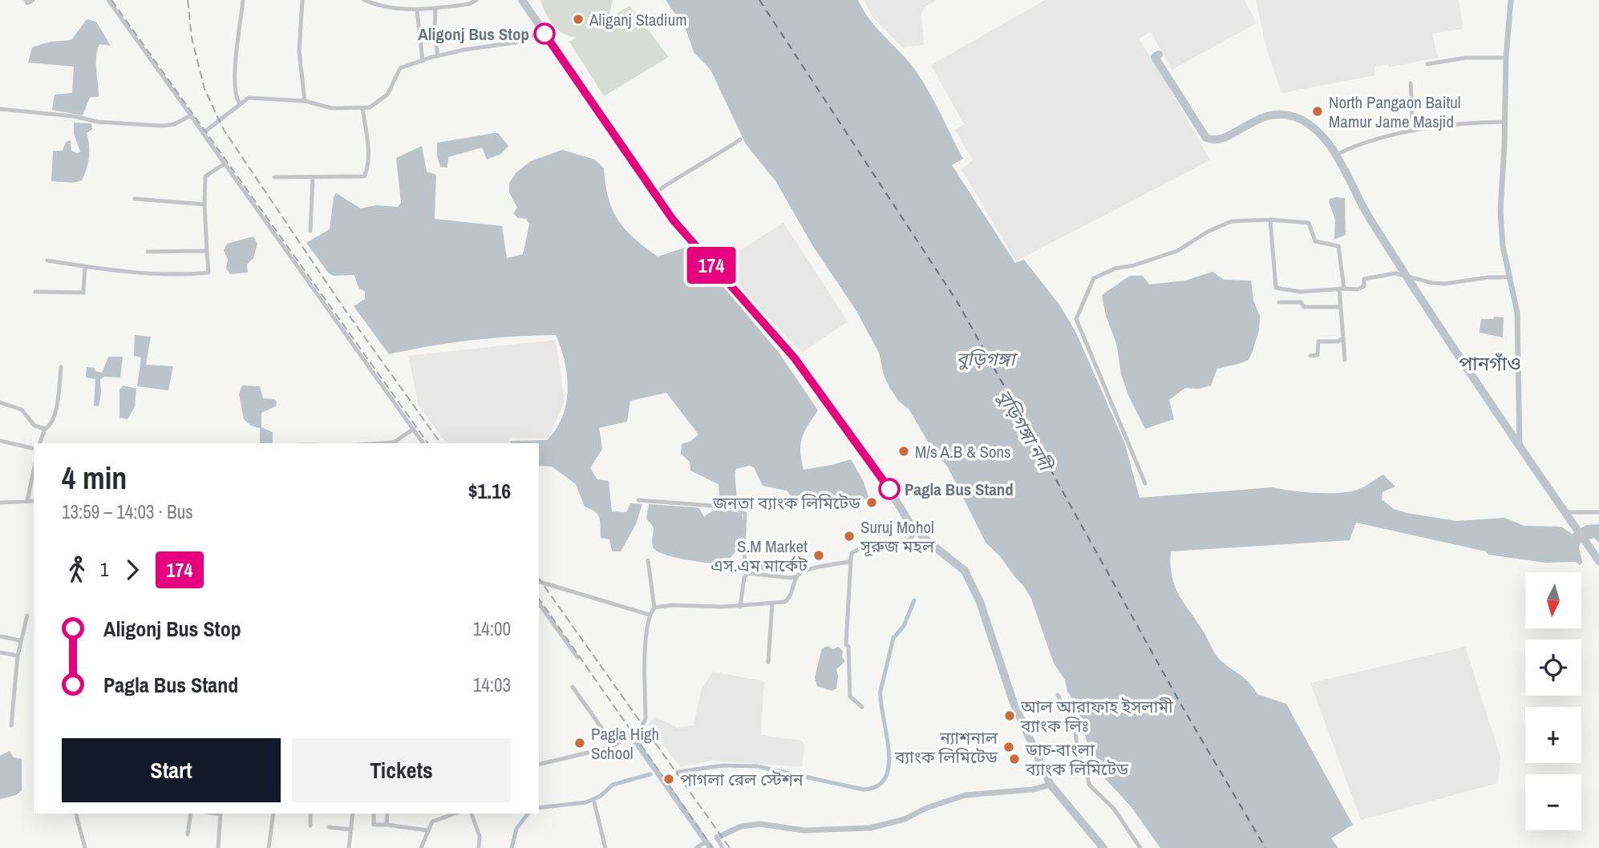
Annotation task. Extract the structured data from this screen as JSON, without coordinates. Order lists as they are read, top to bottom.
{
  "districts": ["পানগাঁও"],
  "water": ["বুড়িগঙ্গা", "বুড়িগঙ্গা নদী"],
  "places": [
    "Aliganj Stadium",
    "Aligonj Bus Stop",
    "North Pangaon Baitul Mamur Jame Masjid",
    "M/s A.B & Sons",
    "Pagla Bus Stand",
    "জনতা ব্যাংক লিমিটেড",
    "Suruj Mohol সূরুজ মহল",
    "S.M Market এস.এম মার্কেট",
    "আল আরাফাহ ইসলামী ব্যাংক লিঃ",
    "Pagla High School",
    "ন্যাশনাল ব্যাংক লিমিটেড",
    "ডাচ-বাংলা ব্যাংক লিমিটেড",
    "পাগলা রেল স্টেশন"
  ],
  "lines": ["bus line 174"],
  "north": "bottom",
  "page": {
    "on_map": "174",
    "heading": ["4 min", "13:59 – 14:03 · Bus", "$1.16"],
    "legs": ["1", "174"],
    "map_buttons": ["+", "−"],
    "list": [
      {
        "name": "Aligonj Bus Stop",
        "value": "14:00"
      },
      {
        "name": "Pagla Bus Stand",
        "value": "14:03"
      }
    ],
    "buttons": ["Start", "Tickets"]
  }
}
